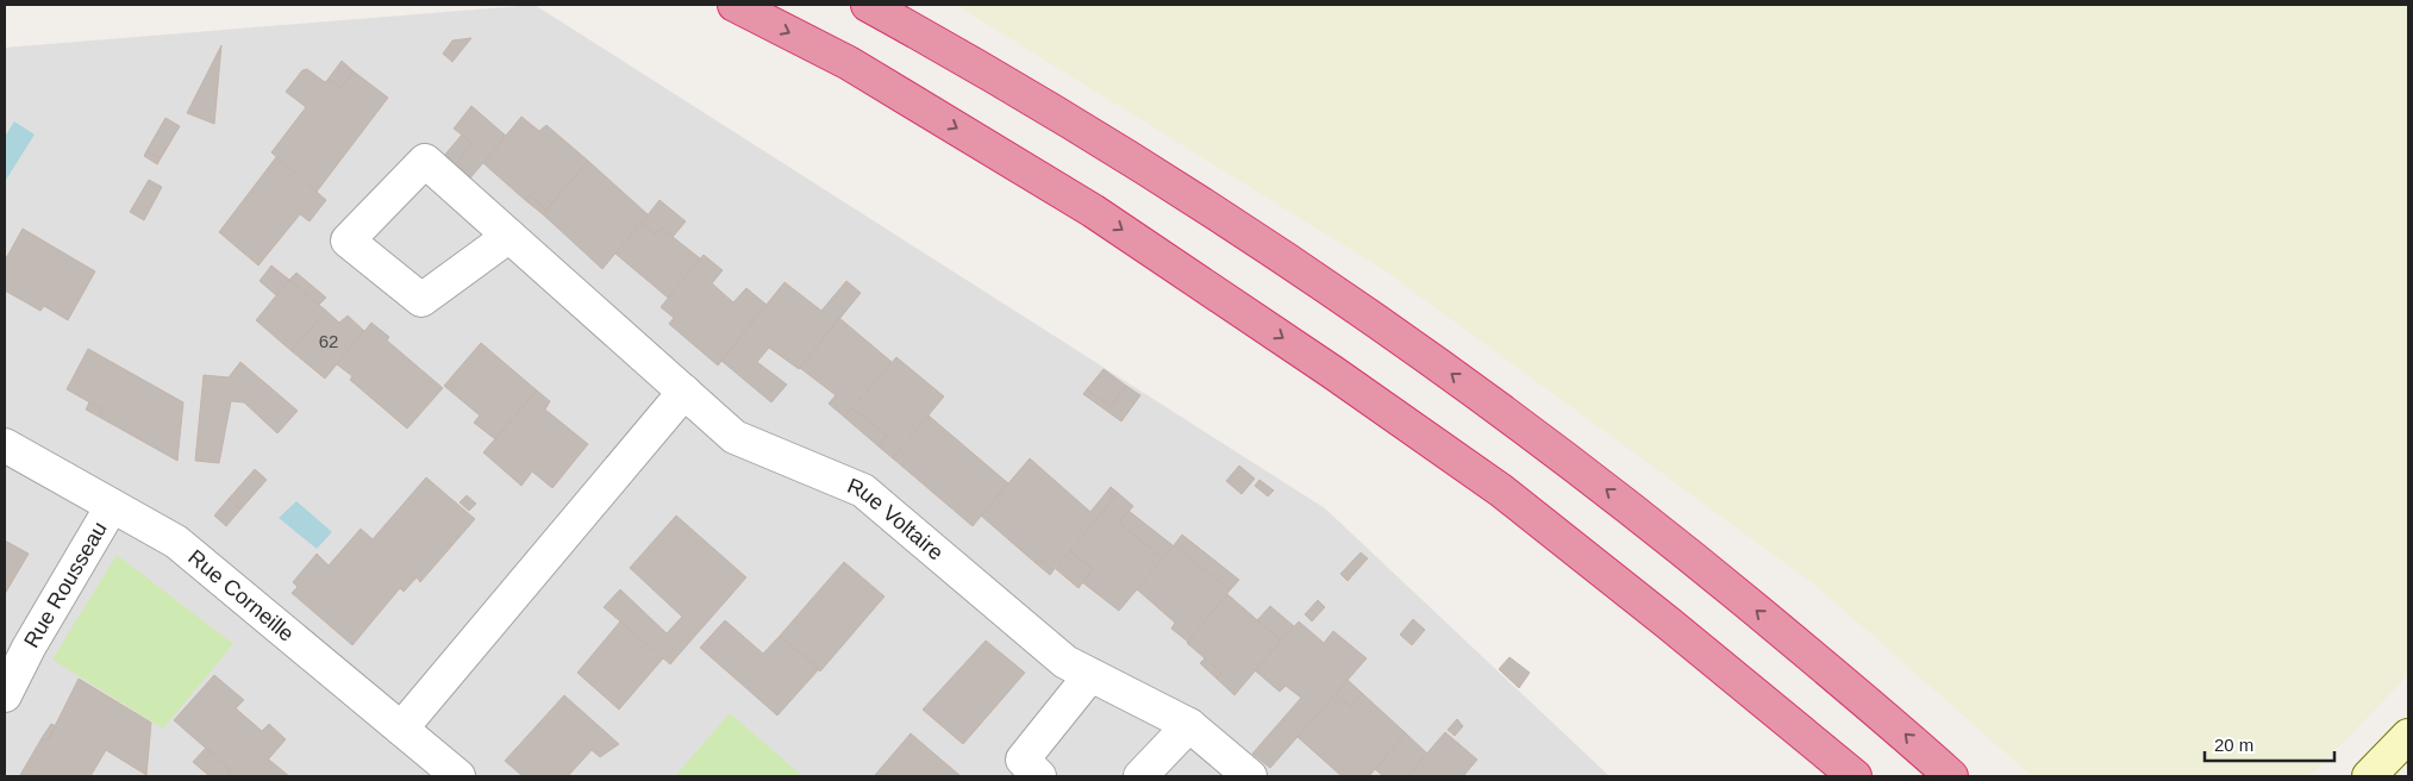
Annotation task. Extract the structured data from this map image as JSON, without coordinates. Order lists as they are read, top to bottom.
{
  "streets": {
    "street": ["Rue Voltaire", "Rue Rousseau", "Rue Corneille"]
  },
  "crossings": [
    ["Rue Rousseau", "Rue Corneille"]
  ],
  "house_numbers": ["62"],
  "scale_bar": "20 m"
}
